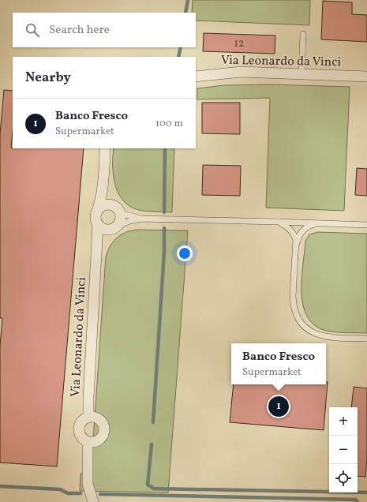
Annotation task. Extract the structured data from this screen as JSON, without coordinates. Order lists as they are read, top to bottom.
{
  "streets": {
    "street": ["Via Leonardo da Vinci"]
  },
  "house_numbers": ["12"],
  "page": {
    "search": "Search here",
    "heading": "Nearby",
    "list": [
      {
        "mark": "1",
        "name": "Banco Fresco",
        "note": "Supermarket",
        "value": "100 m"
      }
    ],
    "popup": ["Banco Fresco", "Supermarket"],
    "pins": "1",
    "map_buttons": ["+", "−"]
  }
}
